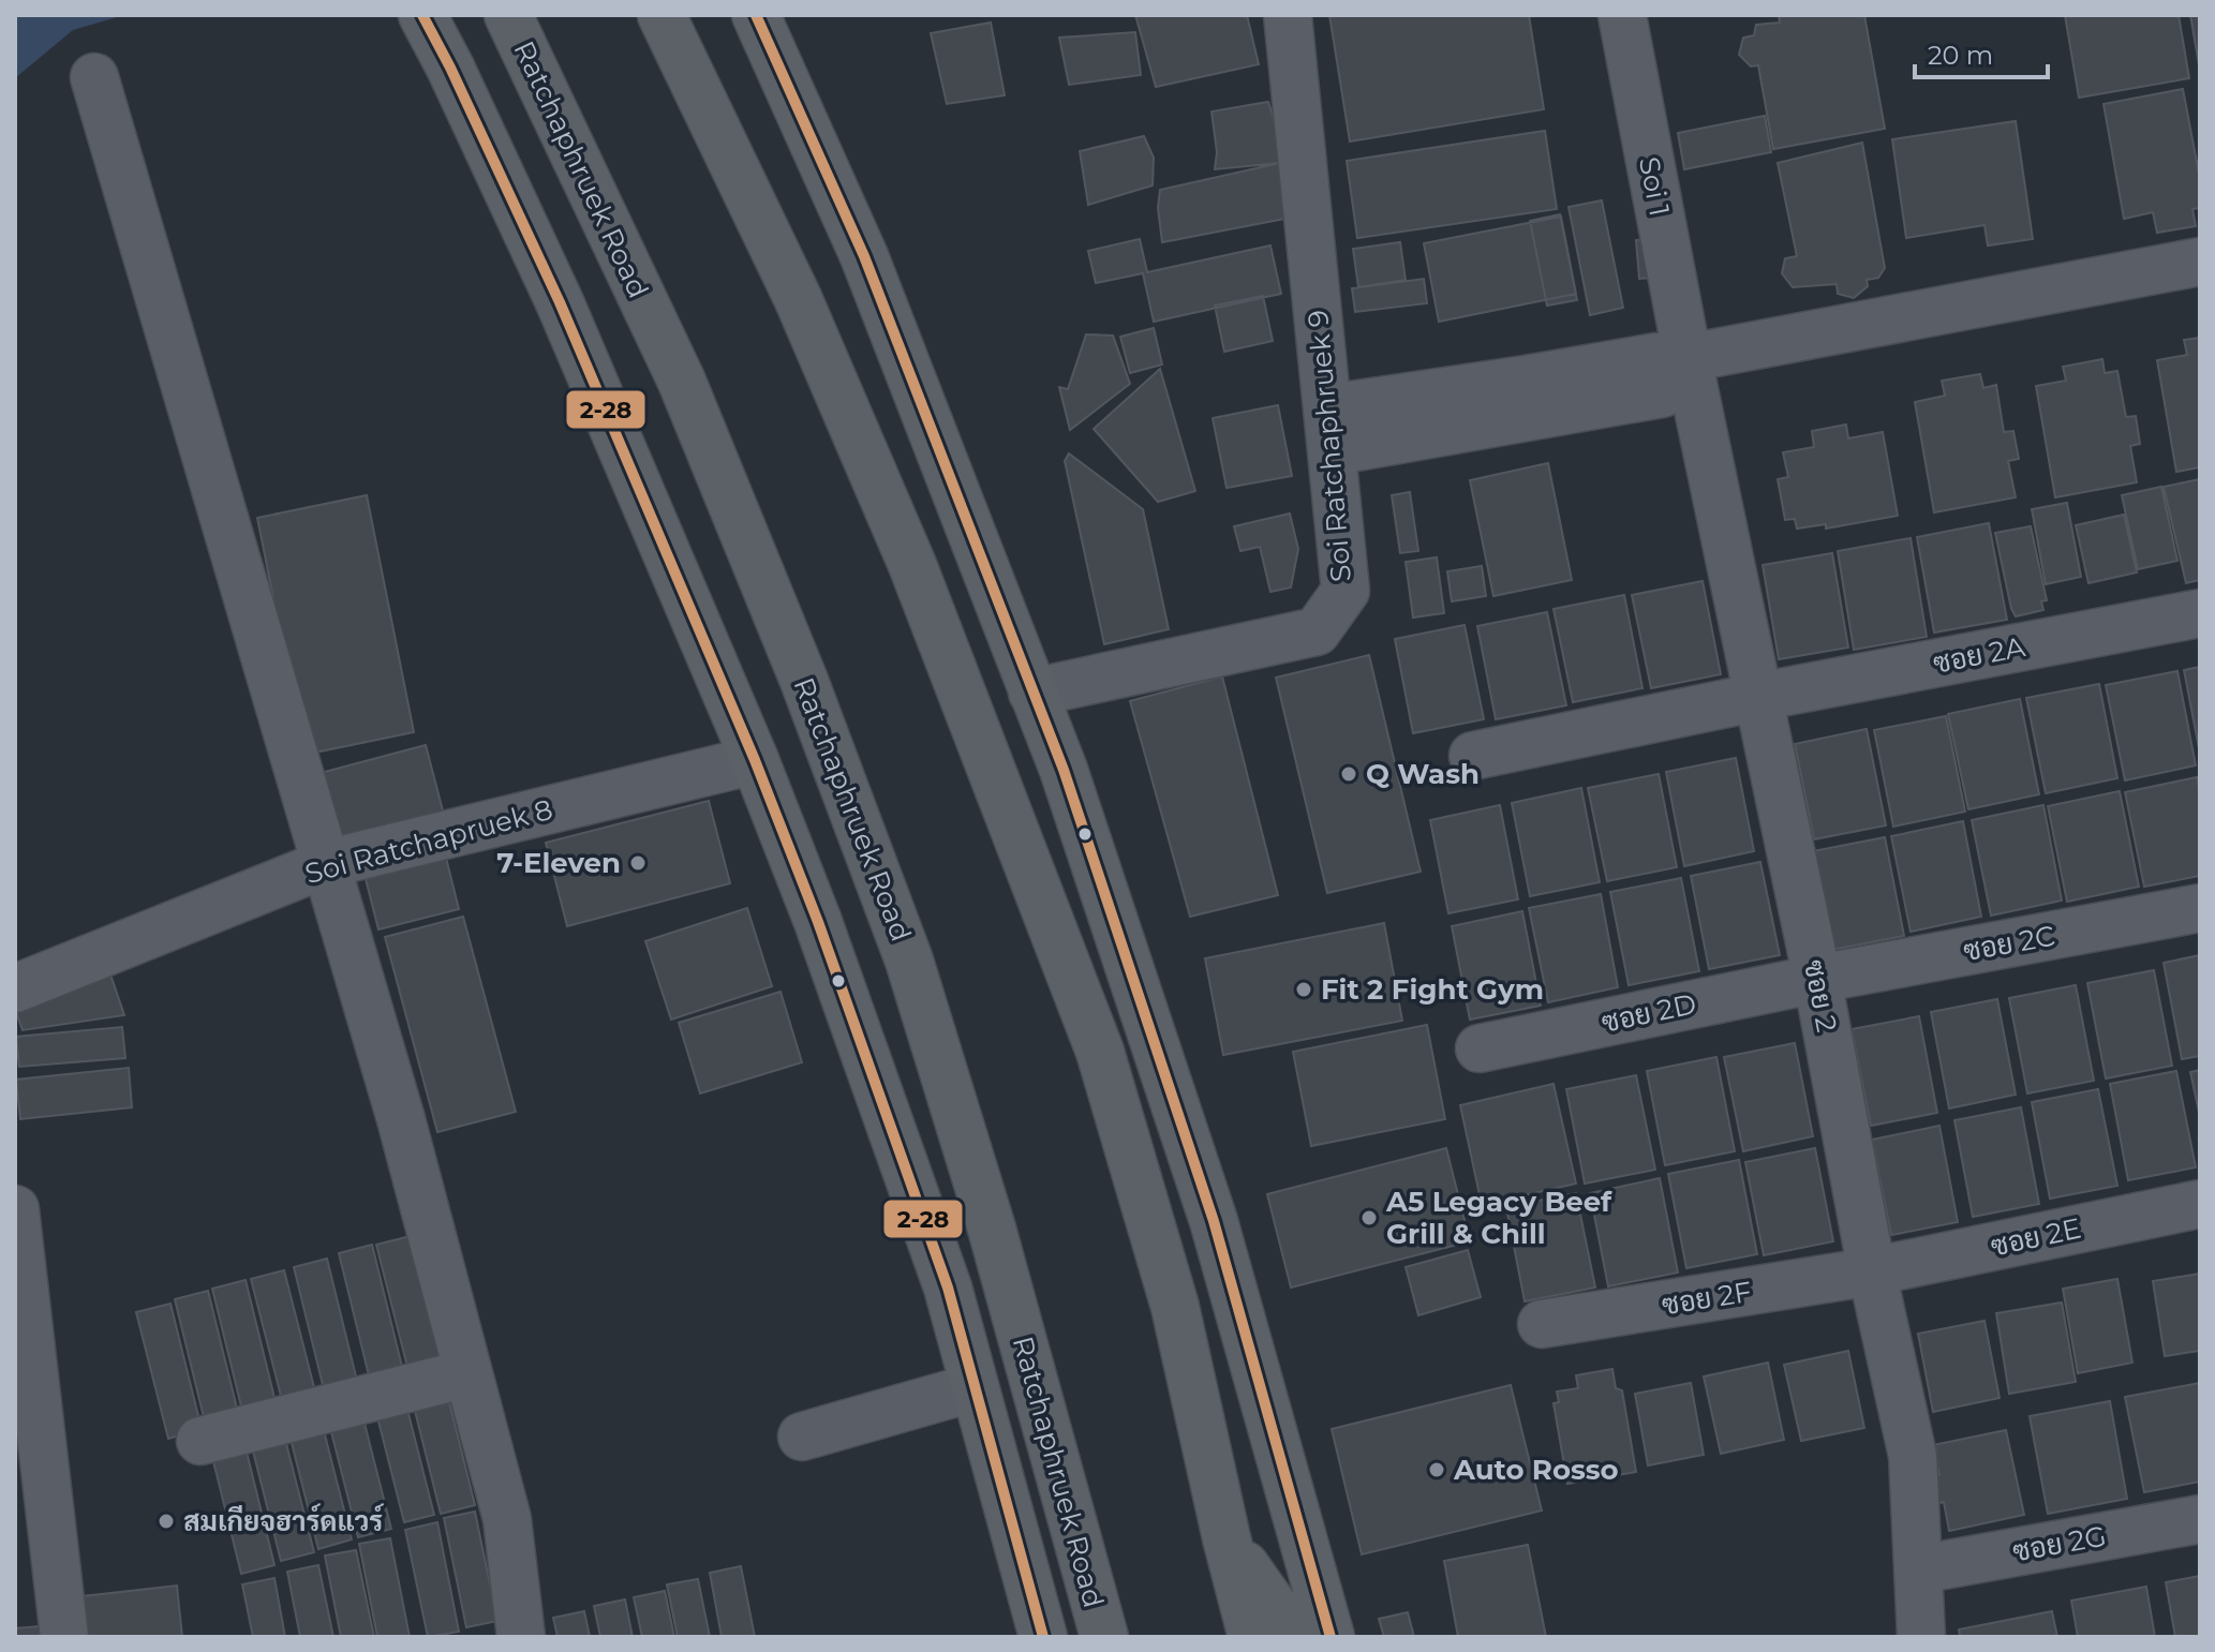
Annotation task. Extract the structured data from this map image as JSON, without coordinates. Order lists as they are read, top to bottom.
{
  "streets": {
    "main road": ["Ratchaphruek Road"],
    "street": [
      "Soi 1",
      "Soi Ratchaphruek 9",
      "ซอย 2A",
      "Soi Ratchapruek 8",
      "ซอย 2C",
      "ซอย 2",
      "ซอย 2D",
      "ซอย 2E",
      "ซอย 2F",
      "ซอย 2G"
    ]
  },
  "crossings": [
    ["Ratchaphruek Road", "Soi Ratchapruek 8"],
    ["Soi 1", "ซอย 2"],
    ["ซอย 2A", "ซอย 2"],
    ["ซอย 2C", "ซอย 2"],
    ["ซอย 2C", "ซอย 2D"],
    ["ซอย 2", "ซอย 2D"],
    ["ซอย 2", "ซอย 2E"],
    ["ซอย 2", "ซอย 2F"],
    ["ซอย 2", "ซอย 2G"],
    ["ซอย 2E", "ซอย 2F"]
  ],
  "places": [
    "Q Wash",
    "7-Eleven",
    "Fit 2 Fight Gym",
    "A5 Legacy Beef Grill & Chill",
    "Auto Rosso",
    "สมเกียจฮาร์ดแวร์"
  ],
  "lines": ["transit line 2-28"],
  "scale_bar": "20 m"
}
